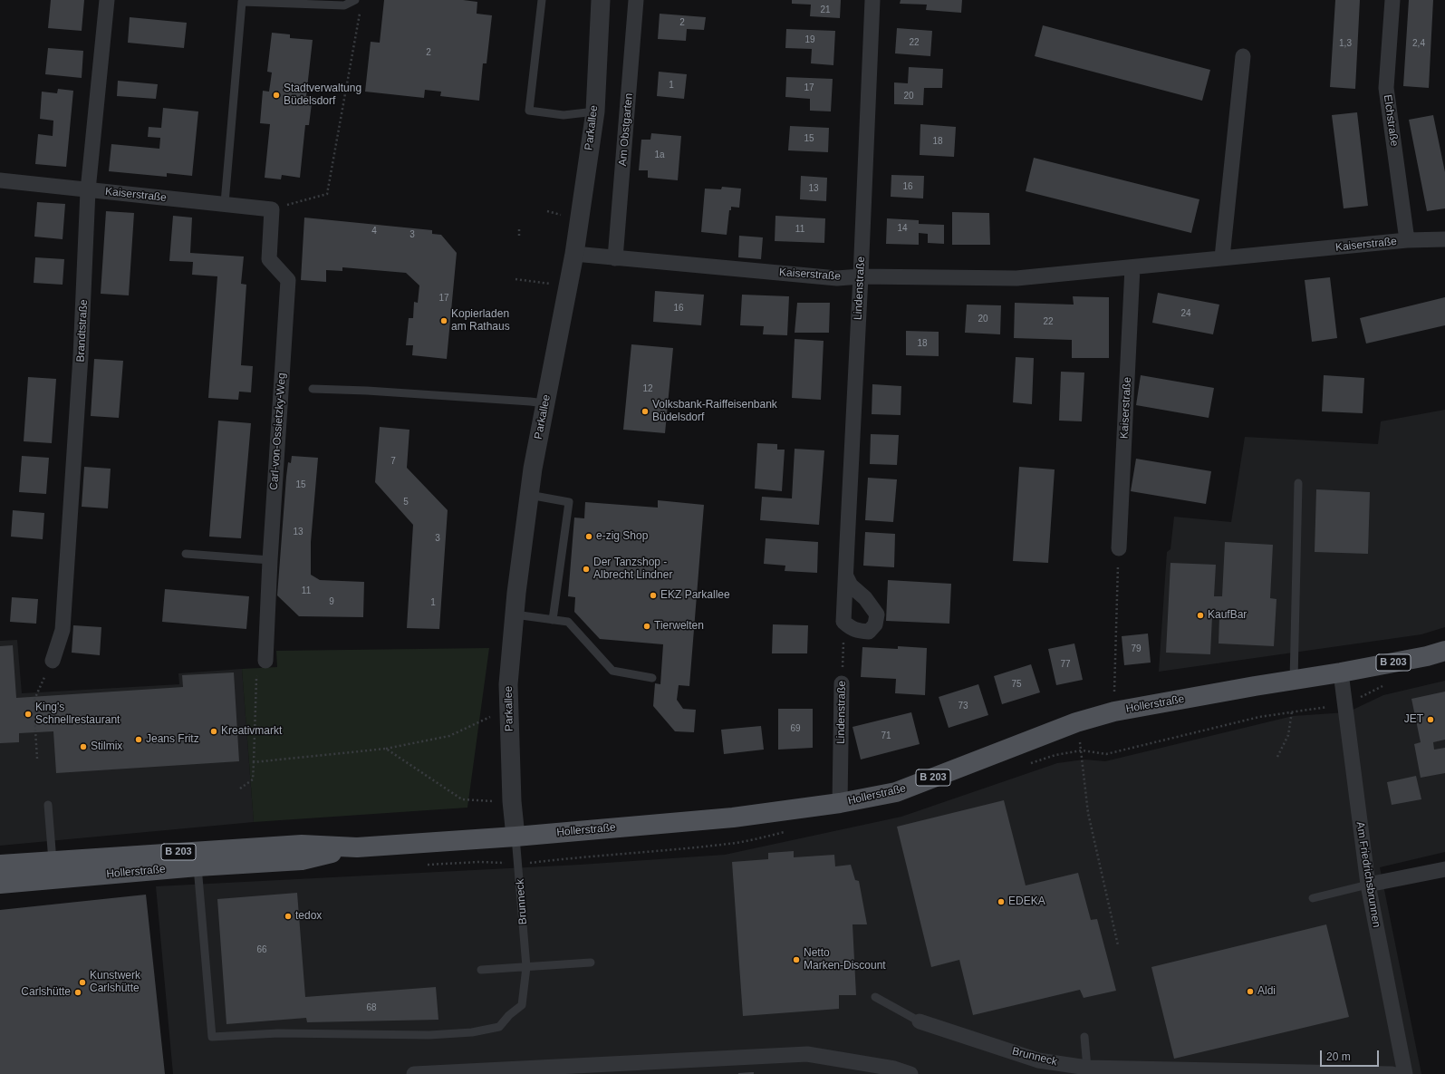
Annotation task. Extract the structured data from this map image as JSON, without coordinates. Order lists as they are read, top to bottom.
{
  "streets": {
    "main road": ["B 203", "Hollerstraße"],
    "street": [
      "Elchstraße",
      "Parkallee",
      "Am Obstgarten",
      "Kaiserstraße",
      "Lindenstraße",
      "Brandtstraße",
      "Carl-von-Ossietzky-Weg",
      "Am Friedrichsbrunnen",
      "Brunneck"
    ]
  },
  "crossings": [
    ["Elchstraße", "Kaiserstraße"],
    ["Parkallee", "Kaiserstraße"],
    ["Parkallee", "Hollerstraße"],
    ["Parkallee", "Brunneck"],
    ["Am Obstgarten", "Kaiserstraße"],
    ["Kaiserstraße", "Lindenstraße"],
    ["Kaiserstraße", "Brandtstraße"],
    ["Kaiserstraße", "Carl-von-Ossietzky-Weg"],
    ["Lindenstraße", "Hollerstraße"],
    ["Hollerstraße", "Am Friedrichsbrunnen"],
    ["Hollerstraße", "Brunneck"]
  ],
  "places": [
    "Stadtverwaltung Büdelsdorf",
    "Kopierladen am Rathaus",
    "Volksbank-Raiffeisenbank Büdelsdorf",
    "e-zig Shop",
    "Der Tanzshop - Albrecht Lindner",
    "EKZ Parkallee",
    "KaufBar",
    "Tierwelten",
    "King's Schnellrestaurant",
    "JET",
    "Kreativmarkt",
    "Jeans Fritz",
    "Stilmix",
    "EDEKA",
    "tedox",
    "Netto Marken-Discount",
    "Kunstwerk Carlshütte",
    "Aldi",
    "Carlshütte"
  ],
  "house_numbers": [
    "21",
    "2",
    "19",
    "22",
    "1,3",
    "2,4",
    "2",
    "1",
    "17",
    "20",
    "15",
    "18",
    "1a",
    "16",
    "13",
    "14",
    "11",
    "4",
    "3",
    "17",
    "16",
    "24",
    "20",
    "22",
    "18",
    "12",
    "7",
    "15",
    "5",
    "13",
    "3",
    "11",
    "9",
    "1",
    "79",
    "77",
    "75",
    "73",
    "69",
    "71",
    "66",
    "68"
  ],
  "scale_bar": "20 m"
}
